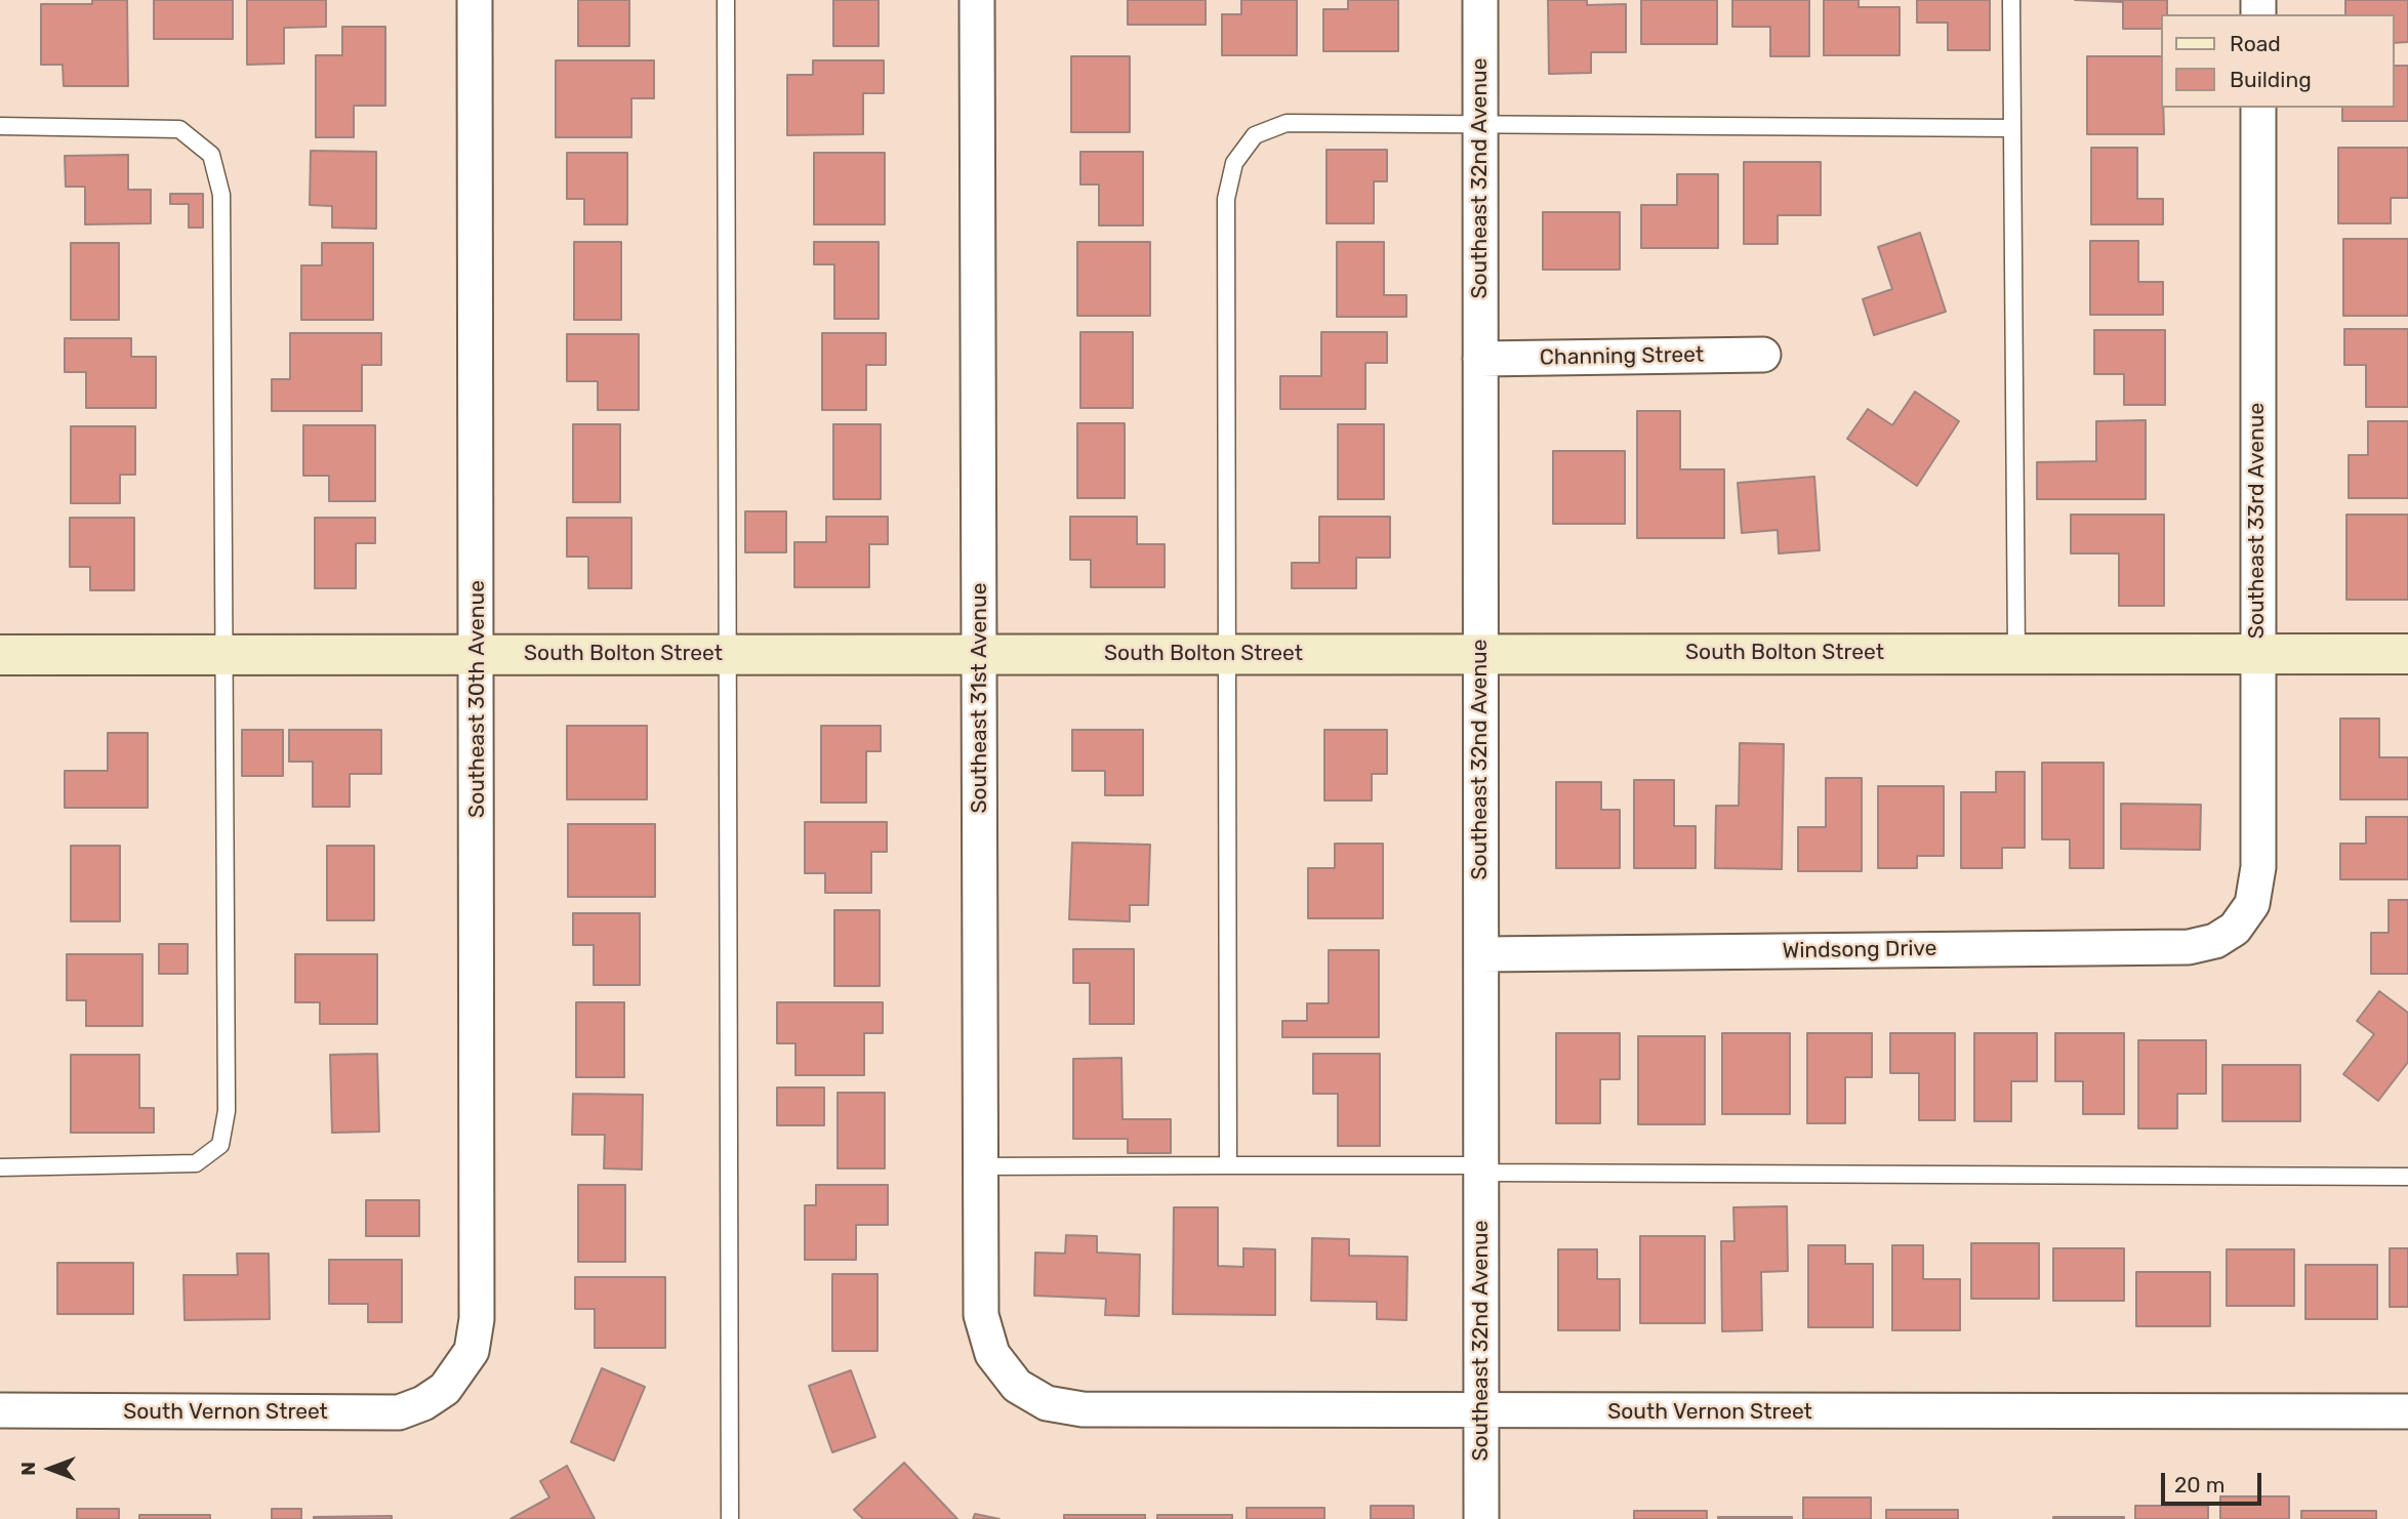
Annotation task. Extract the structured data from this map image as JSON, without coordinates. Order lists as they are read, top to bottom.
{
  "streets": {
    "street": [
      "Southeast 32nd Avenue",
      "Channing Street",
      "Southeast 33rd Avenue",
      "South Bolton Street",
      "Southeast 31st Avenue",
      "Southeast 30th Avenue",
      "Windsong Drive",
      "South Vernon Street"
    ]
  },
  "crossings": [
    ["Southeast 32nd Avenue", "Channing Street"],
    ["Southeast 32nd Avenue", "South Bolton Street"],
    ["Southeast 32nd Avenue", "Windsong Drive"],
    ["Southeast 32nd Avenue", "South Vernon Street"],
    ["Southeast 33rd Avenue", "South Bolton Street"],
    ["Southeast 33rd Avenue", "Windsong Drive"],
    ["South Bolton Street", "Southeast 31st Avenue"],
    ["South Bolton Street", "Southeast 30th Avenue"],
    ["Southeast 31st Avenue", "South Vernon Street"],
    ["Southeast 30th Avenue", "South Vernon Street"]
  ],
  "legend": ["Road", "Building"],
  "scale_bar": "20 m",
  "north": "left"
}
